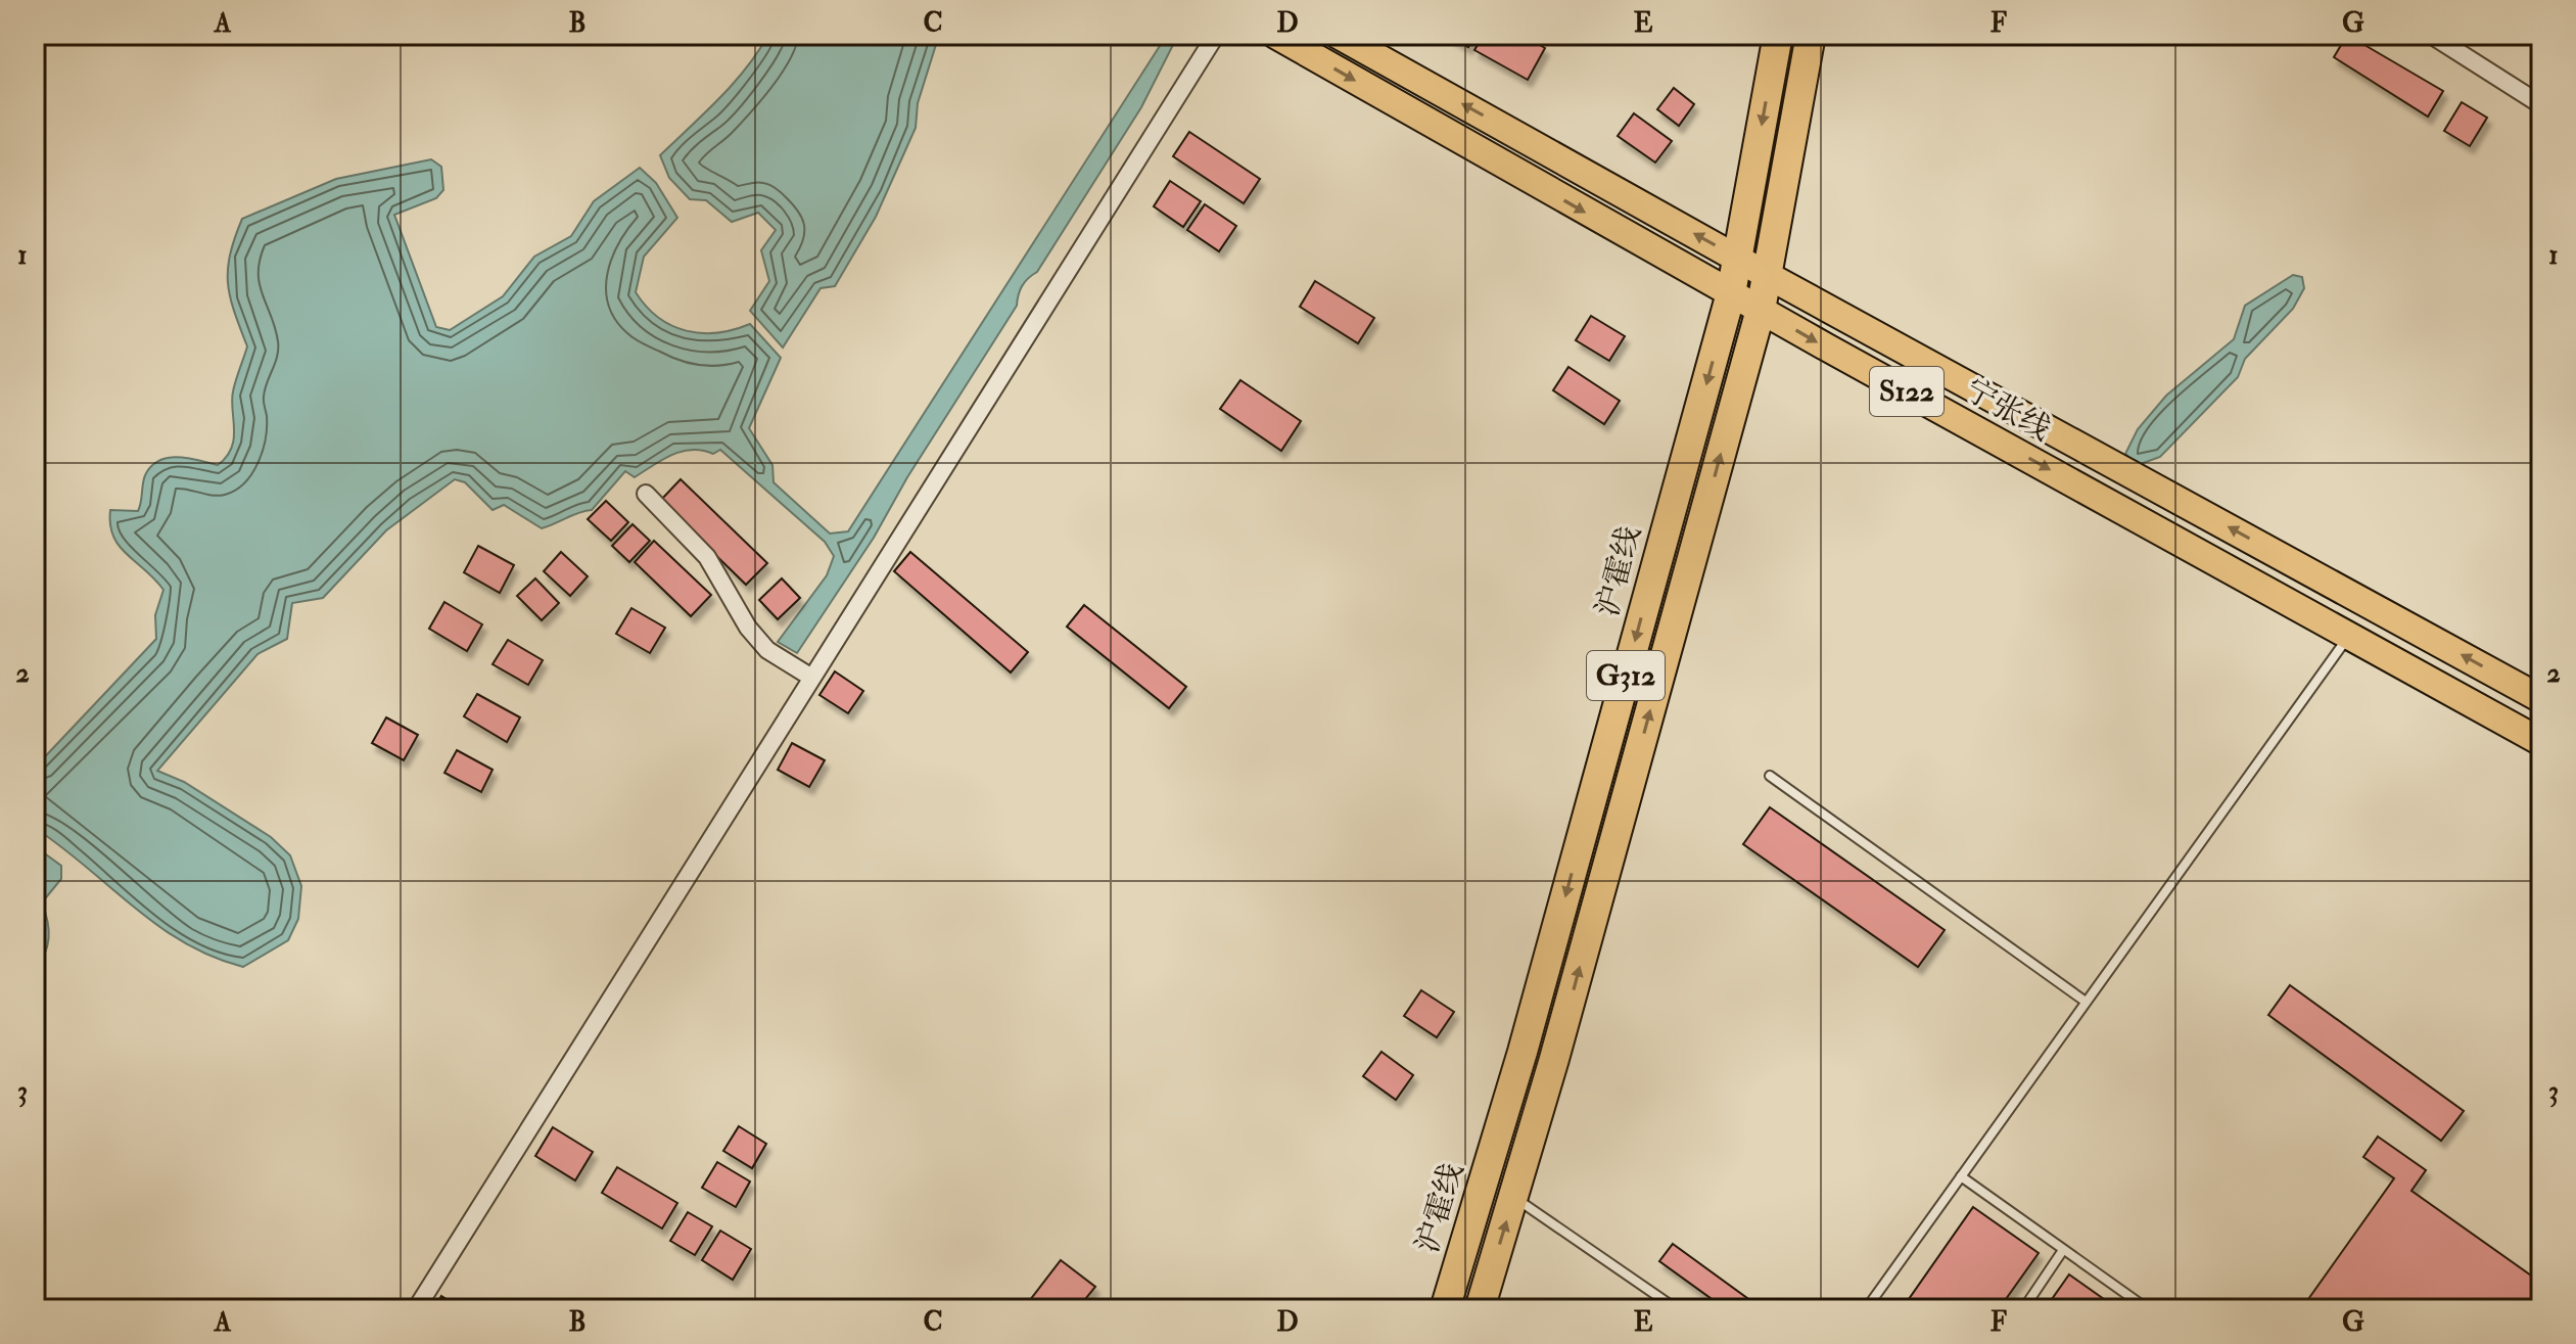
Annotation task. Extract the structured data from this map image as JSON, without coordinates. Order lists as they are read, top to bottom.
{
  "streets": {
    "highway": ["沪霍线", "G312"],
    "main road": ["S122", "宁张线"]
  },
  "crossings": [
    ["宁张线", "沪霍线"],
    ["宁张线", "G312"]
  ],
  "grid": {
    "columns": [
      "A",
      "B",
      "C",
      "D",
      "E",
      "F",
      "G"
    ],
    "rows": ["1", "2", "3"]
  }
}
